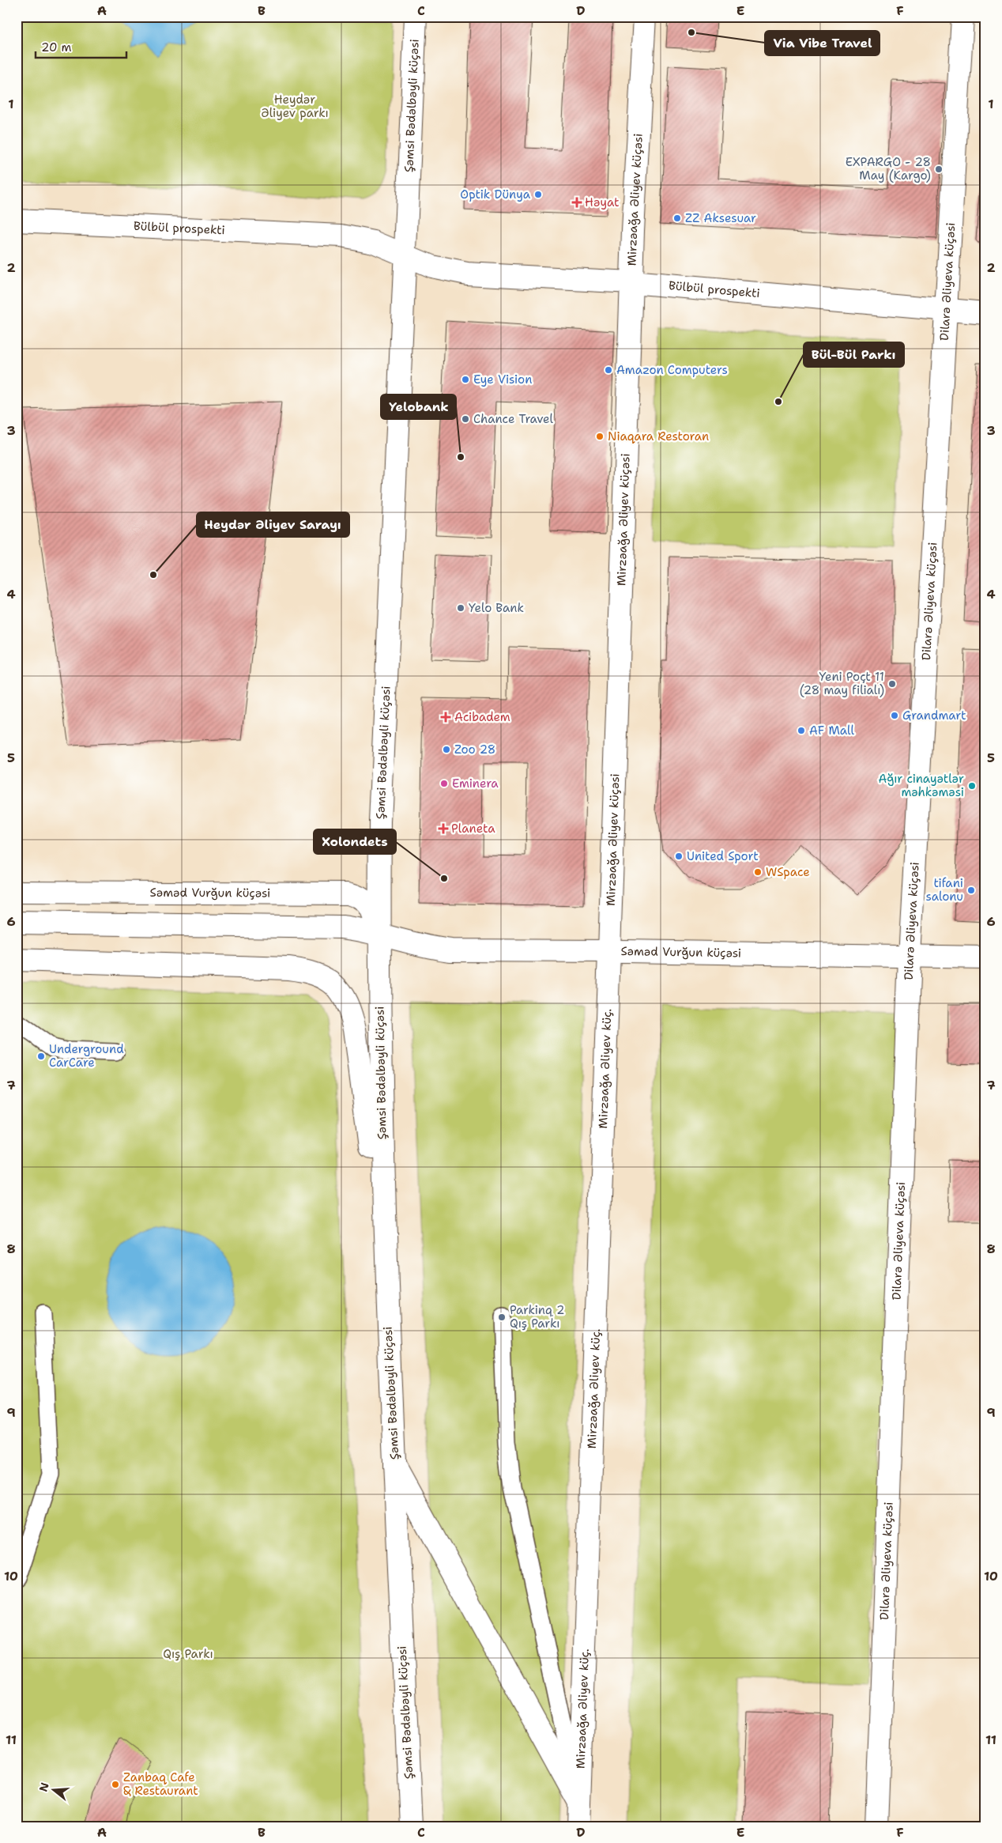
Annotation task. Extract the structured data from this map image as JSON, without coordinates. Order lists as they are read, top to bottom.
{
  "streets": {
    "main road": [
      "Şəmsi Bədəlbəyli küçəsi",
      "Mirzəağa Əliyev küçəsi",
      "Bülbül prospekti",
      "Dilarə Əliyeva küçəsi",
      "Səməd Vurğun küçəsi",
      "Mirzəağa Əliyev küç."
    ]
  },
  "crossings": [
    ["Şəmsi Bədəlbəyli küçəsi", "Bülbül prospekti"],
    ["Şəmsi Bədəlbəyli küçəsi", "Səməd Vurğun küçəsi"],
    ["Mirzəağa Əliyev küçəsi", "Bülbül prospekti"],
    ["Mirzəağa Əliyev küçəsi", "Səməd Vurğun küçəsi"],
    ["Mirzəağa Əliyev küçəsi", "Mirzəağa Əliyev küç."],
    ["Bülbül prospekti", "Dilarə Əliyeva küçəsi"],
    ["Dilarə Əliyeva küçəsi", "Səməd Vurğun küçəsi"],
    ["Səməd Vurğun küçəsi", "Mirzəağa Əliyev küç."]
  ],
  "parks": ["Heydər Əliyev parkı", "Qış Parkı"],
  "places": {
    "other": [
      "Via Vibe Travel",
      "EXPARGO - 28 May (Kargo)",
      "Optik Dünya",
      "ZZ Aksesuar",
      "Amazon Computers",
      "Eye Vision",
      "Bül-Bül Parkı",
      "Chance Travel",
      "Niaqara Restoran",
      "Yelobank",
      "Heydər Əliyev Sarayı",
      "Yelo Bank",
      "Yeni Poçt 11 (28 may filialı)",
      "Grandmart",
      "AF Mall",
      "Zoo 28",
      "Eminera",
      "Ağır cinayətlər məhkəməsi",
      "United Sport",
      "WSpace",
      "Xolondets",
      "tifani salonu",
      "Underground CarCare",
      "Parkinq 2 Qış Parkı",
      "Zanbaq Cafe & Restaurant"
    ],
    "health": ["Həyat", "Acibadem", "Planeta"]
  },
  "scale_bar": "20 m",
  "north": "left",
  "grid": {
    "columns": [
      "A",
      "B",
      "C",
      "D",
      "E",
      "F"
    ],
    "rows": [
      "1",
      "2",
      "3",
      "4",
      "5",
      "6",
      "7",
      "8",
      "9",
      "10",
      "11"
    ]
  }
}
